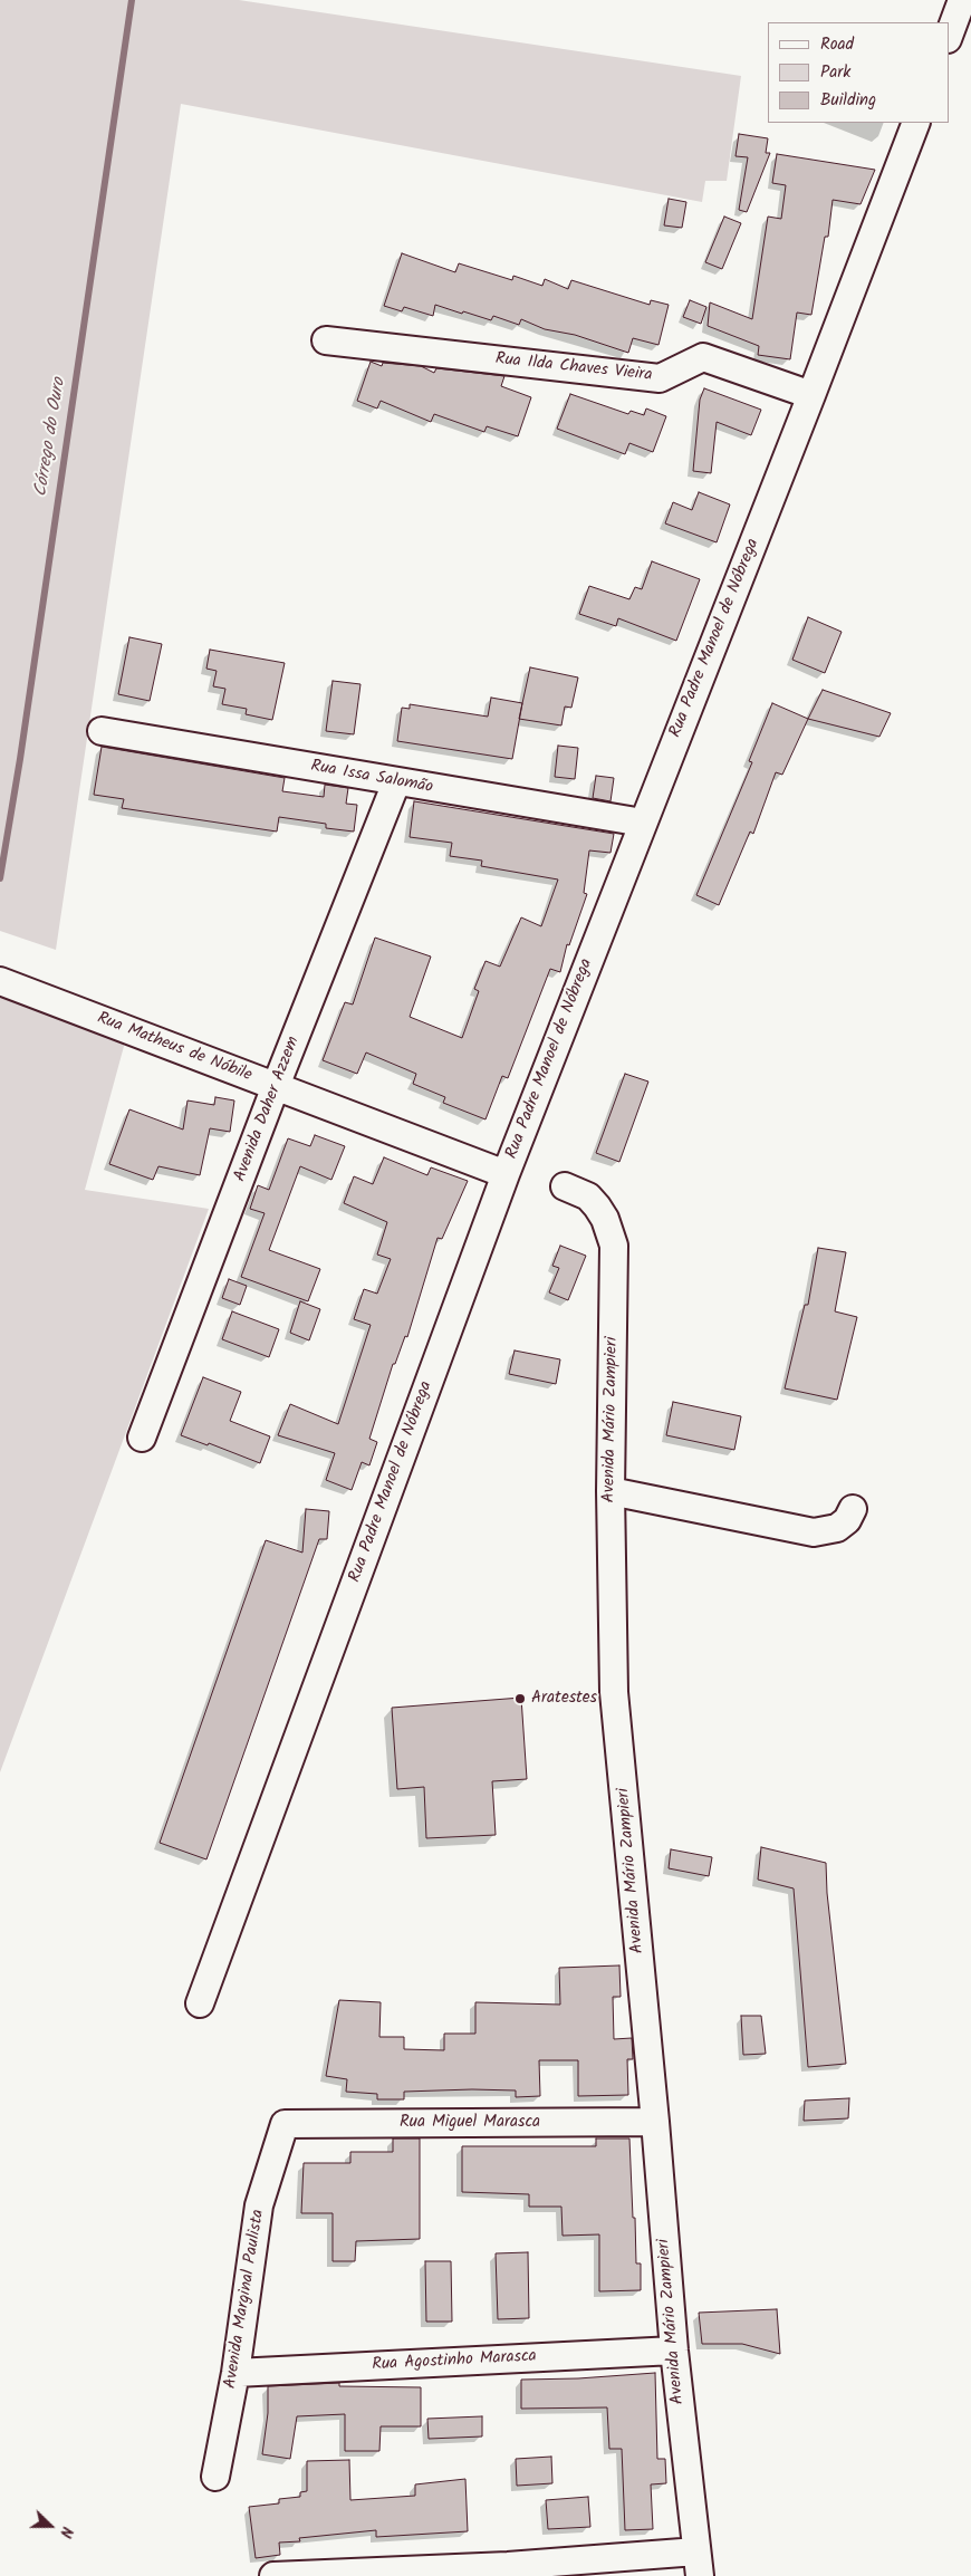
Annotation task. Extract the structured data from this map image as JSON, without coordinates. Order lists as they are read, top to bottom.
{
  "streets": {
    "street": [
      "Rua Ilda Chaves Vieira",
      "Rua Padre Manoel de Nóbrega",
      "Rua Issa Salomão",
      "Rua Matheus de Nóbile",
      "Avenida Daher Azzem",
      "Avenida Mário Zampieri",
      "Rua Miguel Marasca",
      "Avenida Marginal Paulista",
      "Rua Agostinho Marasca"
    ]
  },
  "crossings": [
    ["Rua Ilda Chaves Vieira", "Rua Padre Manoel de Nóbrega"],
    ["Rua Padre Manoel de Nóbrega", "Rua Issa Salomão"],
    ["Rua Padre Manoel de Nóbrega", "Rua Matheus de Nóbile"],
    ["Rua Issa Salomão", "Avenida Daher Azzem"],
    ["Rua Matheus de Nóbile", "Avenida Daher Azzem"],
    ["Avenida Mário Zampieri", "Rua Miguel Marasca"],
    ["Avenida Mário Zampieri", "Rua Agostinho Marasca"],
    ["Rua Miguel Marasca", "Avenida Marginal Paulista"],
    ["Avenida Marginal Paulista", "Rua Agostinho Marasca"]
  ],
  "water": ["Córrego do Ouro"],
  "places": ["Aratestes"],
  "legend": ["Road", "Park", "Building"],
  "north": "right"
}
